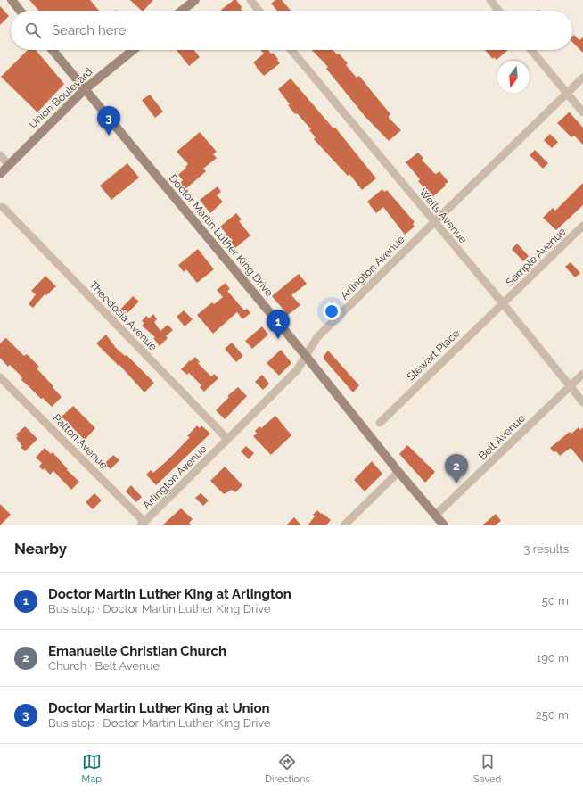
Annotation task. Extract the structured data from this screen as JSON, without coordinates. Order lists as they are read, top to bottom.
{
  "streets": {
    "main road": ["Union Boulevard", "Doctor Martin Luther King Drive"],
    "street": [
      "Wells Avenue",
      "Semple Avenue",
      "Arlington Avenue",
      "Theodosia Avenue",
      "Stewart Place",
      "Belt Avenue",
      "Patton Avenue"
    ]
  },
  "crossings": [
    ["Union Boulevard", "Doctor Martin Luther King Drive"],
    ["Wells Avenue", "Semple Avenue"],
    ["Wells Avenue", "Arlington Avenue"],
    ["Wells Avenue", "Stewart Place"],
    ["Wells Avenue", "Belt Avenue"],
    ["Doctor Martin Luther King Drive", "Arlington Avenue"],
    ["Doctor Martin Luther King Drive", "Belt Avenue"],
    ["Semple Avenue", "Stewart Place"],
    ["Arlington Avenue", "Theodosia Avenue"],
    ["Arlington Avenue", "Patton Avenue"]
  ],
  "north": "bottom",
  "page": {
    "search": "Search here",
    "pins": ["3", "1", "2"],
    "heading": ["Nearby", "3 results"],
    "list": [
      {
        "mark": "1",
        "name": "Doctor Martin Luther King at Arlington",
        "note": "Bus stop · Doctor Martin Luther King Drive",
        "value": "50 m"
      },
      {
        "mark": "2",
        "name": "Emanuelle Christian Church",
        "note": "Church · Belt Avenue",
        "value": "190 m"
      },
      {
        "mark": "3",
        "name": "Doctor Martin Luther King at Union",
        "note": "Bus stop · Doctor Martin Luther King Drive",
        "value": "250 m"
      }
    ],
    "nav": ["Map", "Directions", "Saved"]
  }
}
